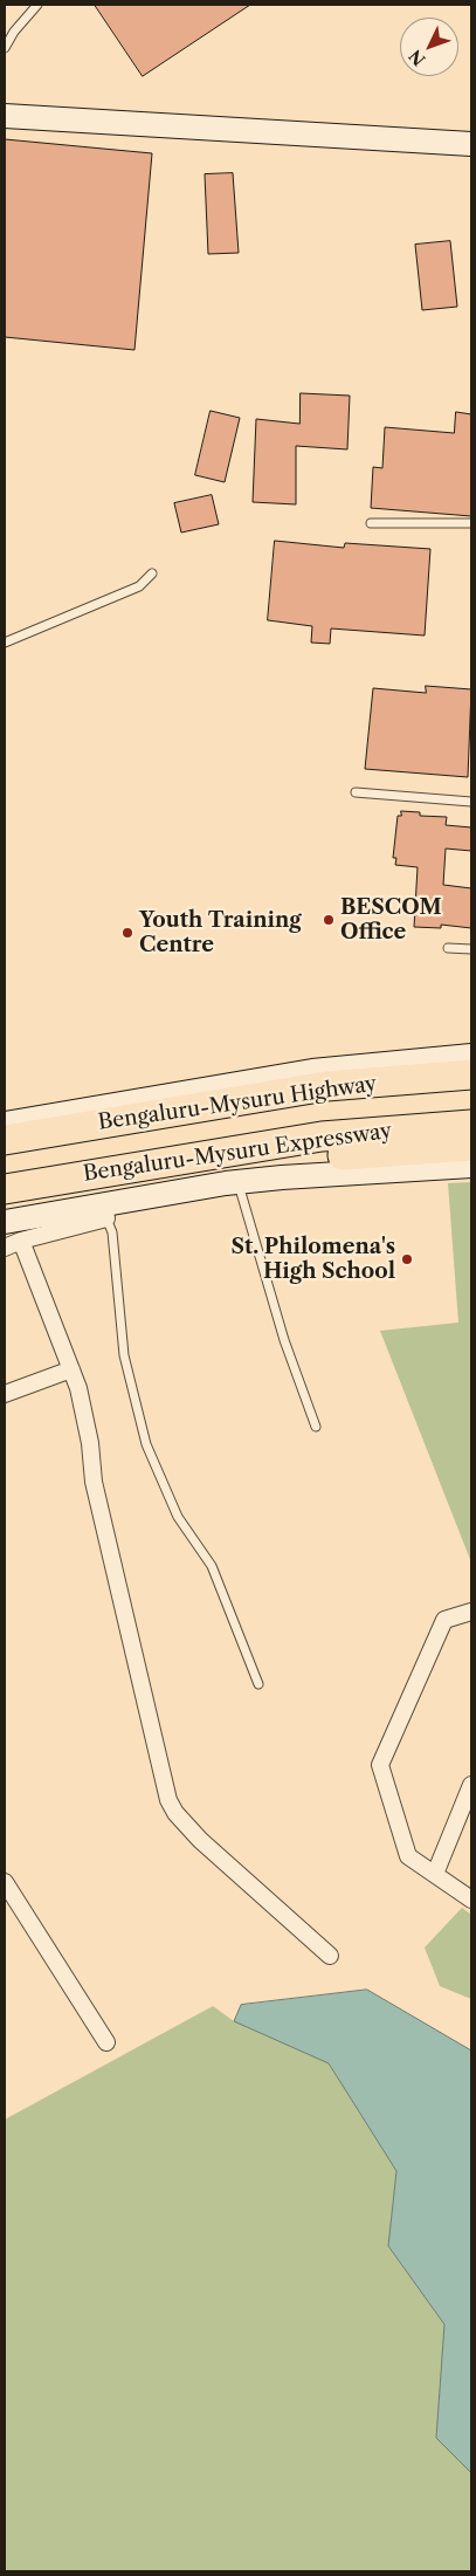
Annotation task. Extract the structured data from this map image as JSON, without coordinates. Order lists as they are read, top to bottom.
{
  "streets": {
    "highway": ["Bengaluru-Mysuru Highway", "Bengaluru-Mysuru Expressway"]
  },
  "places": ["BESCOM Office", "Youth Training Centre", "St. Philomena's High School"],
  "north": "bottom left"
}
